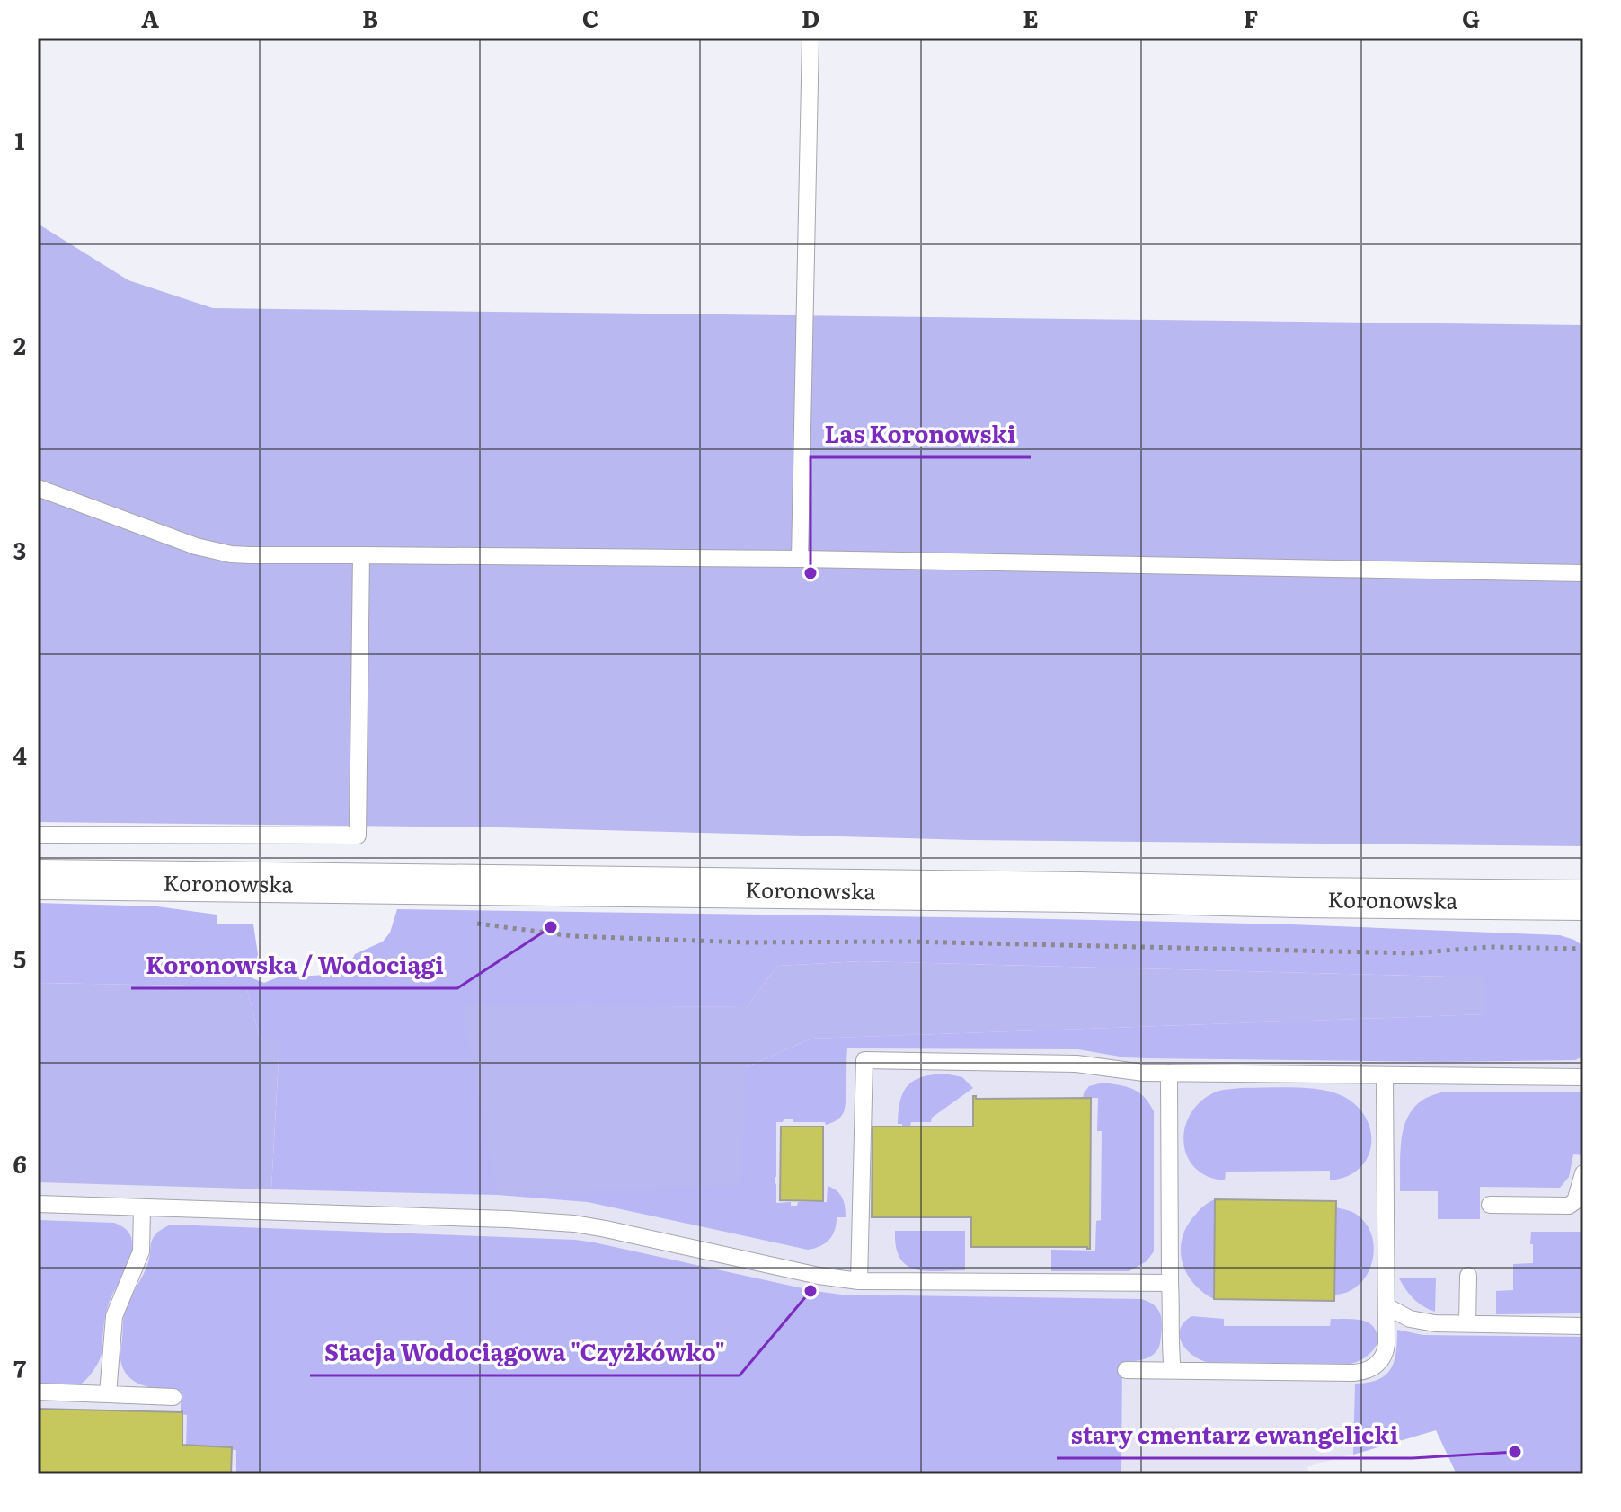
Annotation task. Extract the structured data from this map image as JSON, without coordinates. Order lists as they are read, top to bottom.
{
  "streets": {
    "main road": ["Koronowska"]
  },
  "places": [
    "Las Koronowski",
    "Koronowska / Wodociągi",
    "Stacja Wodociągowa \"Czyżkówko\"",
    "stary cmentarz ewangelicki"
  ],
  "grid": {
    "columns": [
      "A",
      "B",
      "C",
      "D",
      "E",
      "F",
      "G"
    ],
    "rows": [
      "1",
      "2",
      "3",
      "4",
      "5",
      "6",
      "7"
    ]
  }
}
